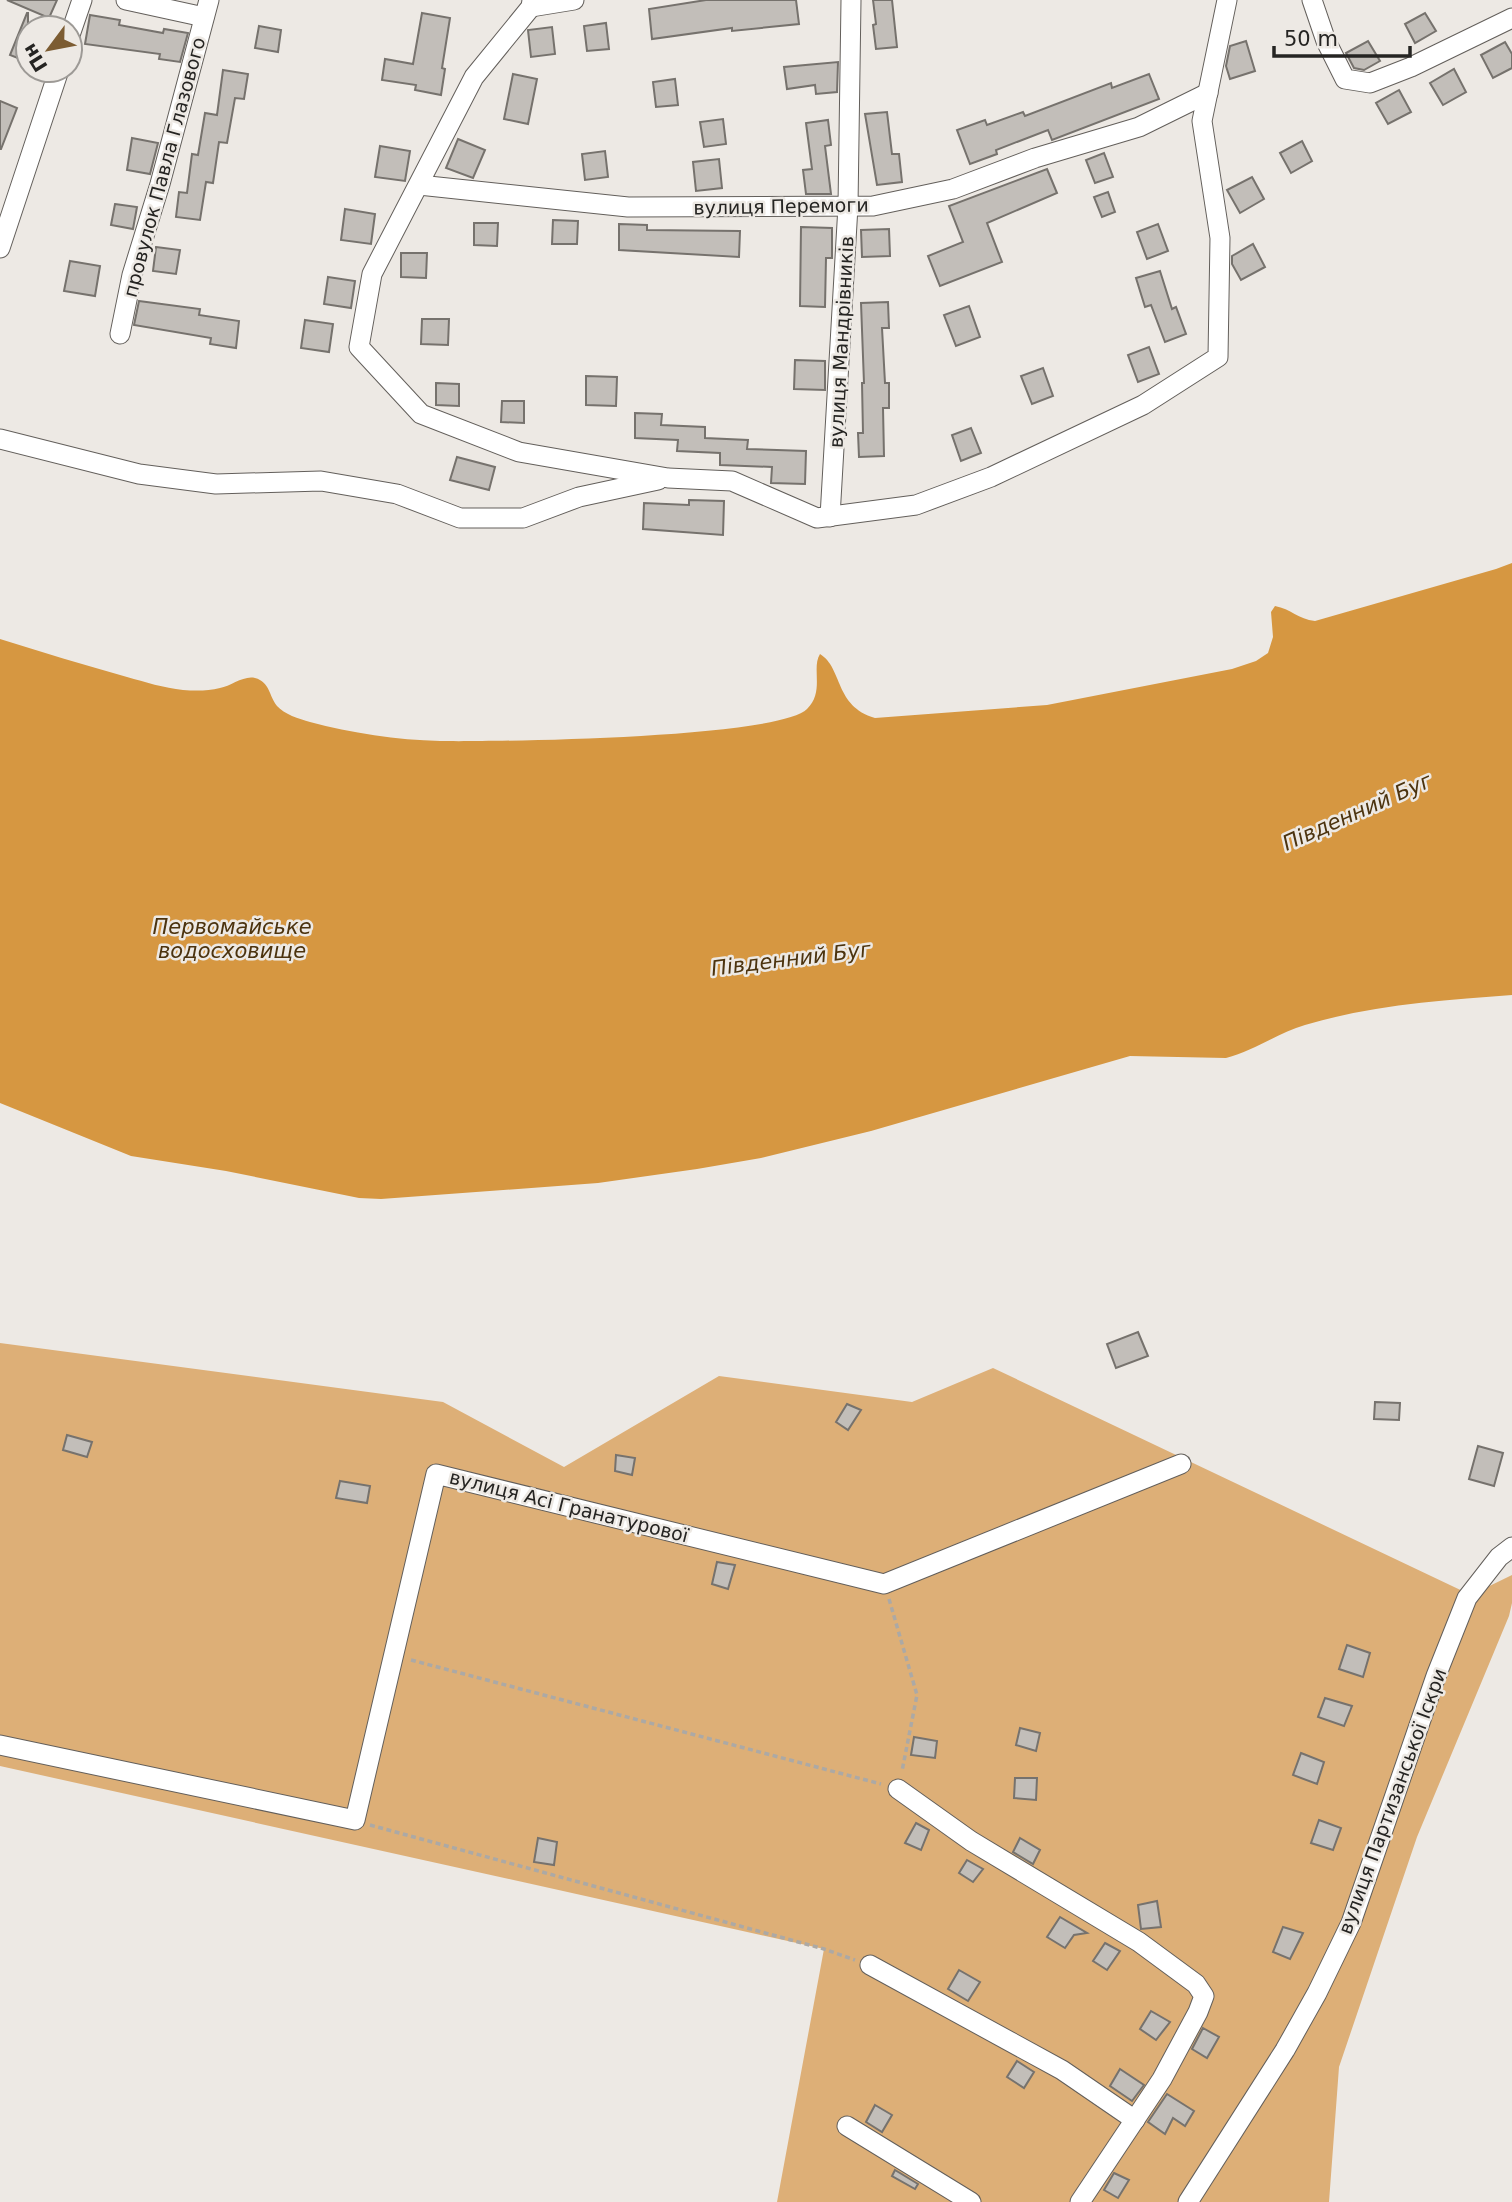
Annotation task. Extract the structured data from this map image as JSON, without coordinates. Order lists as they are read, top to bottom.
{
  "streets": {
    "street": [
      "провулок Павла Глазового",
      "вулиця Перемоги",
      "вулиця Мандрівників",
      "вулиця Асі Гранатурової",
      "вулиця Партизанської Іскри"
    ]
  },
  "crossings": [
    ["вулиця Перемоги", "вулиця Мандрівників"]
  ],
  "water": ["Південний Буг", "Первомайське водосховище"],
  "scale_bar": "50 m",
  "north": "bottom left"
}
